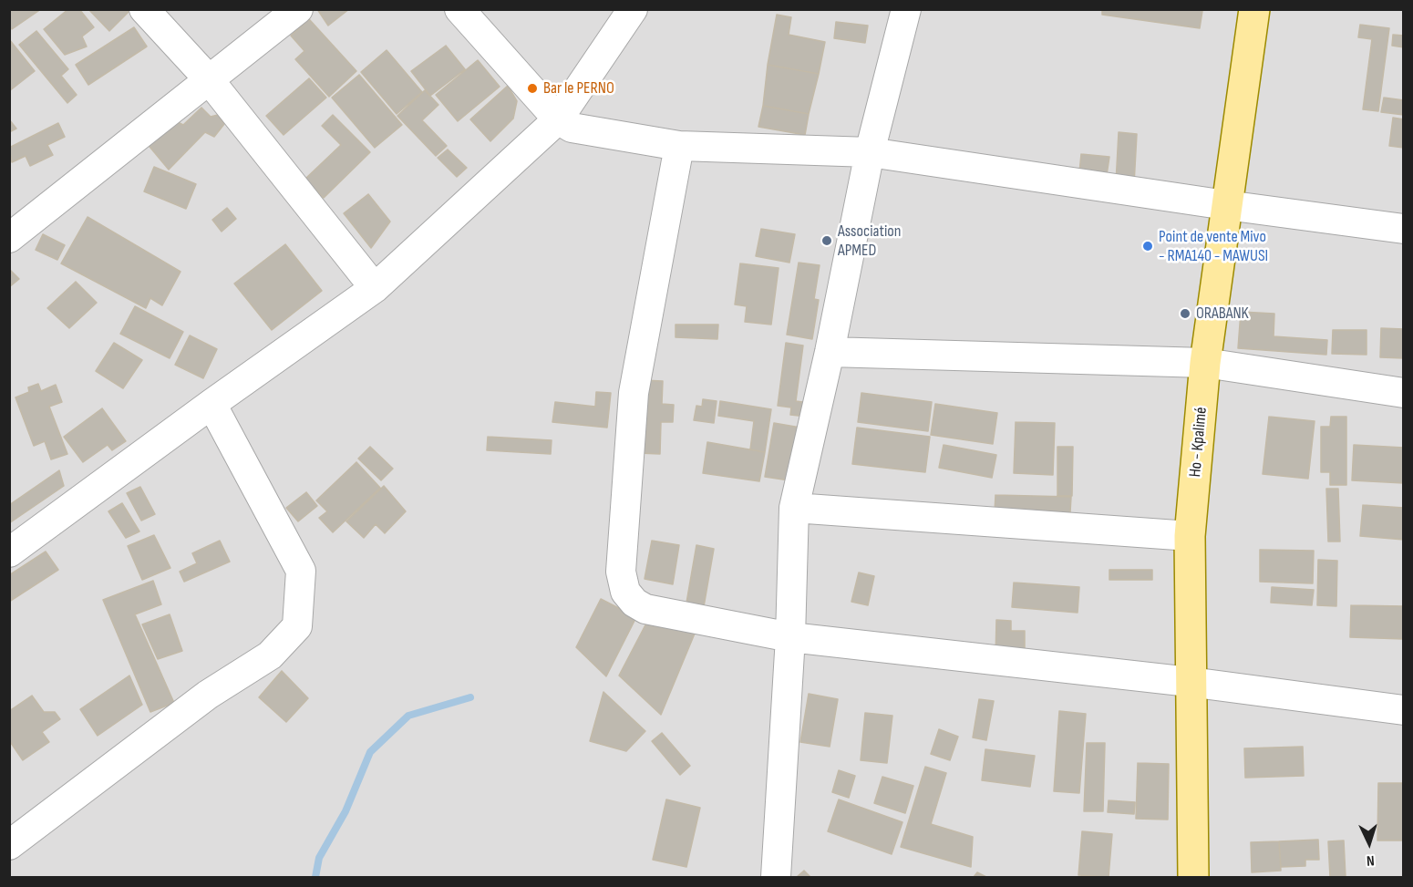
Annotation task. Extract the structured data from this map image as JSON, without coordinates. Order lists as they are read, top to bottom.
{
  "streets": {
    "main road": ["Ho - Kpalimé"]
  },
  "places": [
    "Bar le PERNO",
    "Association APMED",
    "Point de vente Mivo - RMA140 - MAWUSI",
    "ORABANK"
  ],
  "north": "bottom"
}
